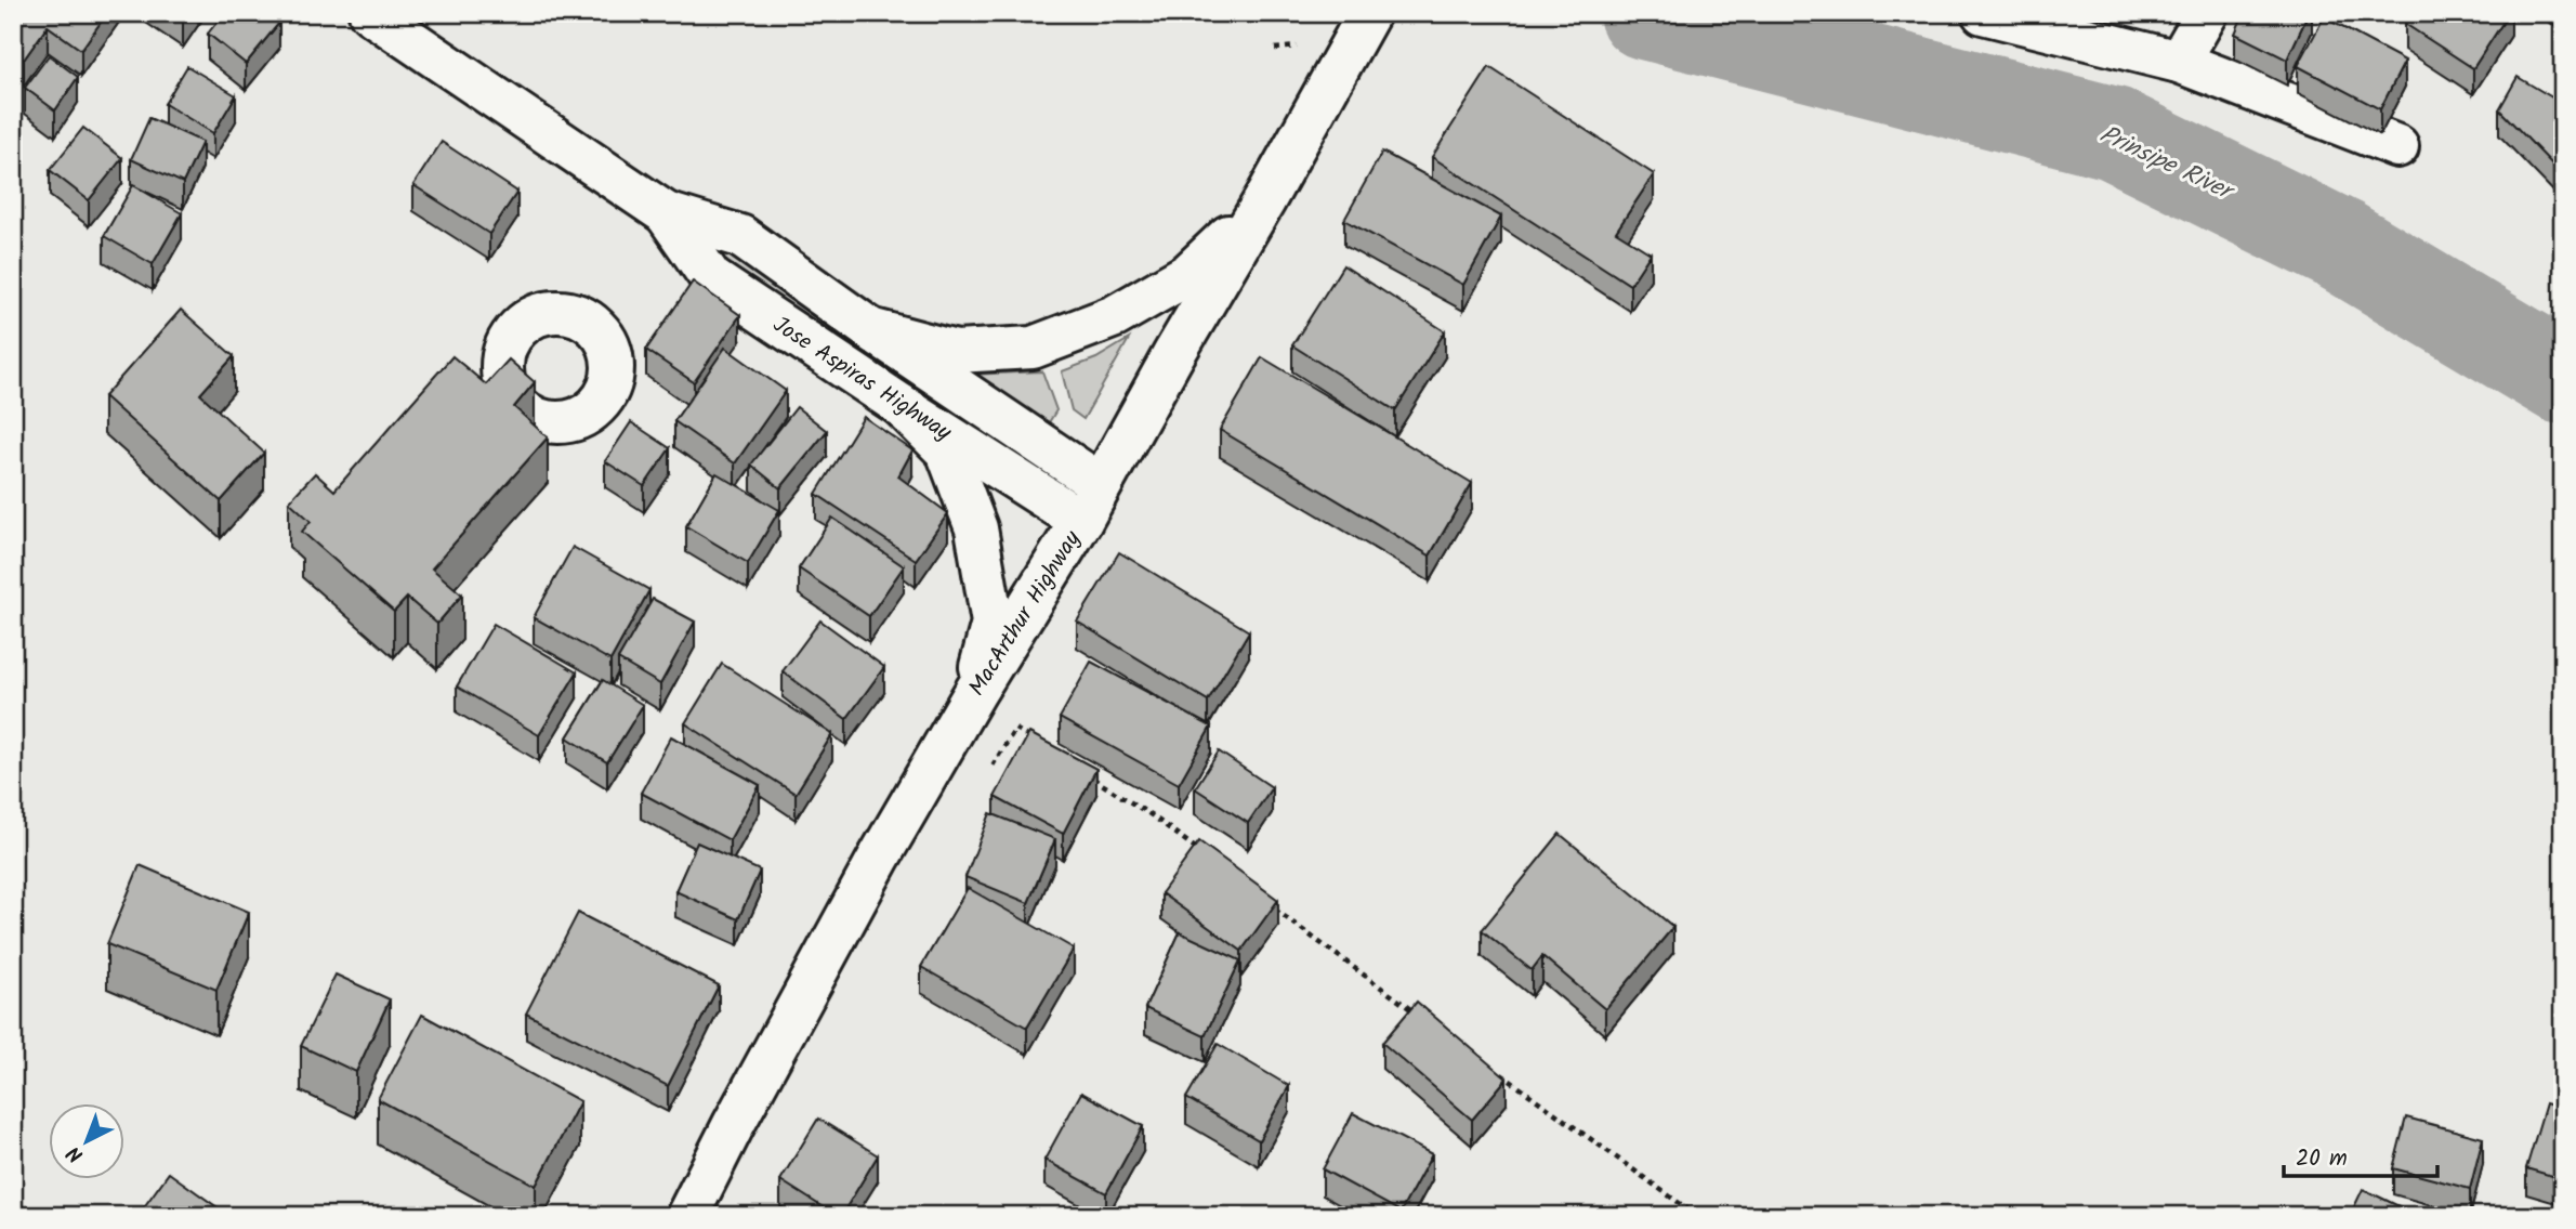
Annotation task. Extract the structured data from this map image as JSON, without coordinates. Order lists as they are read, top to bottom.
{
  "streets": {
    "main road": ["Jose Aspiras Highway", "MacArthur Highway"]
  },
  "crossings": [
    ["Jose Aspiras Highway", "MacArthur Highway"]
  ],
  "water": ["Prinsipe River"],
  "scale_bar": "20 m",
  "north": "bottom left"
}
